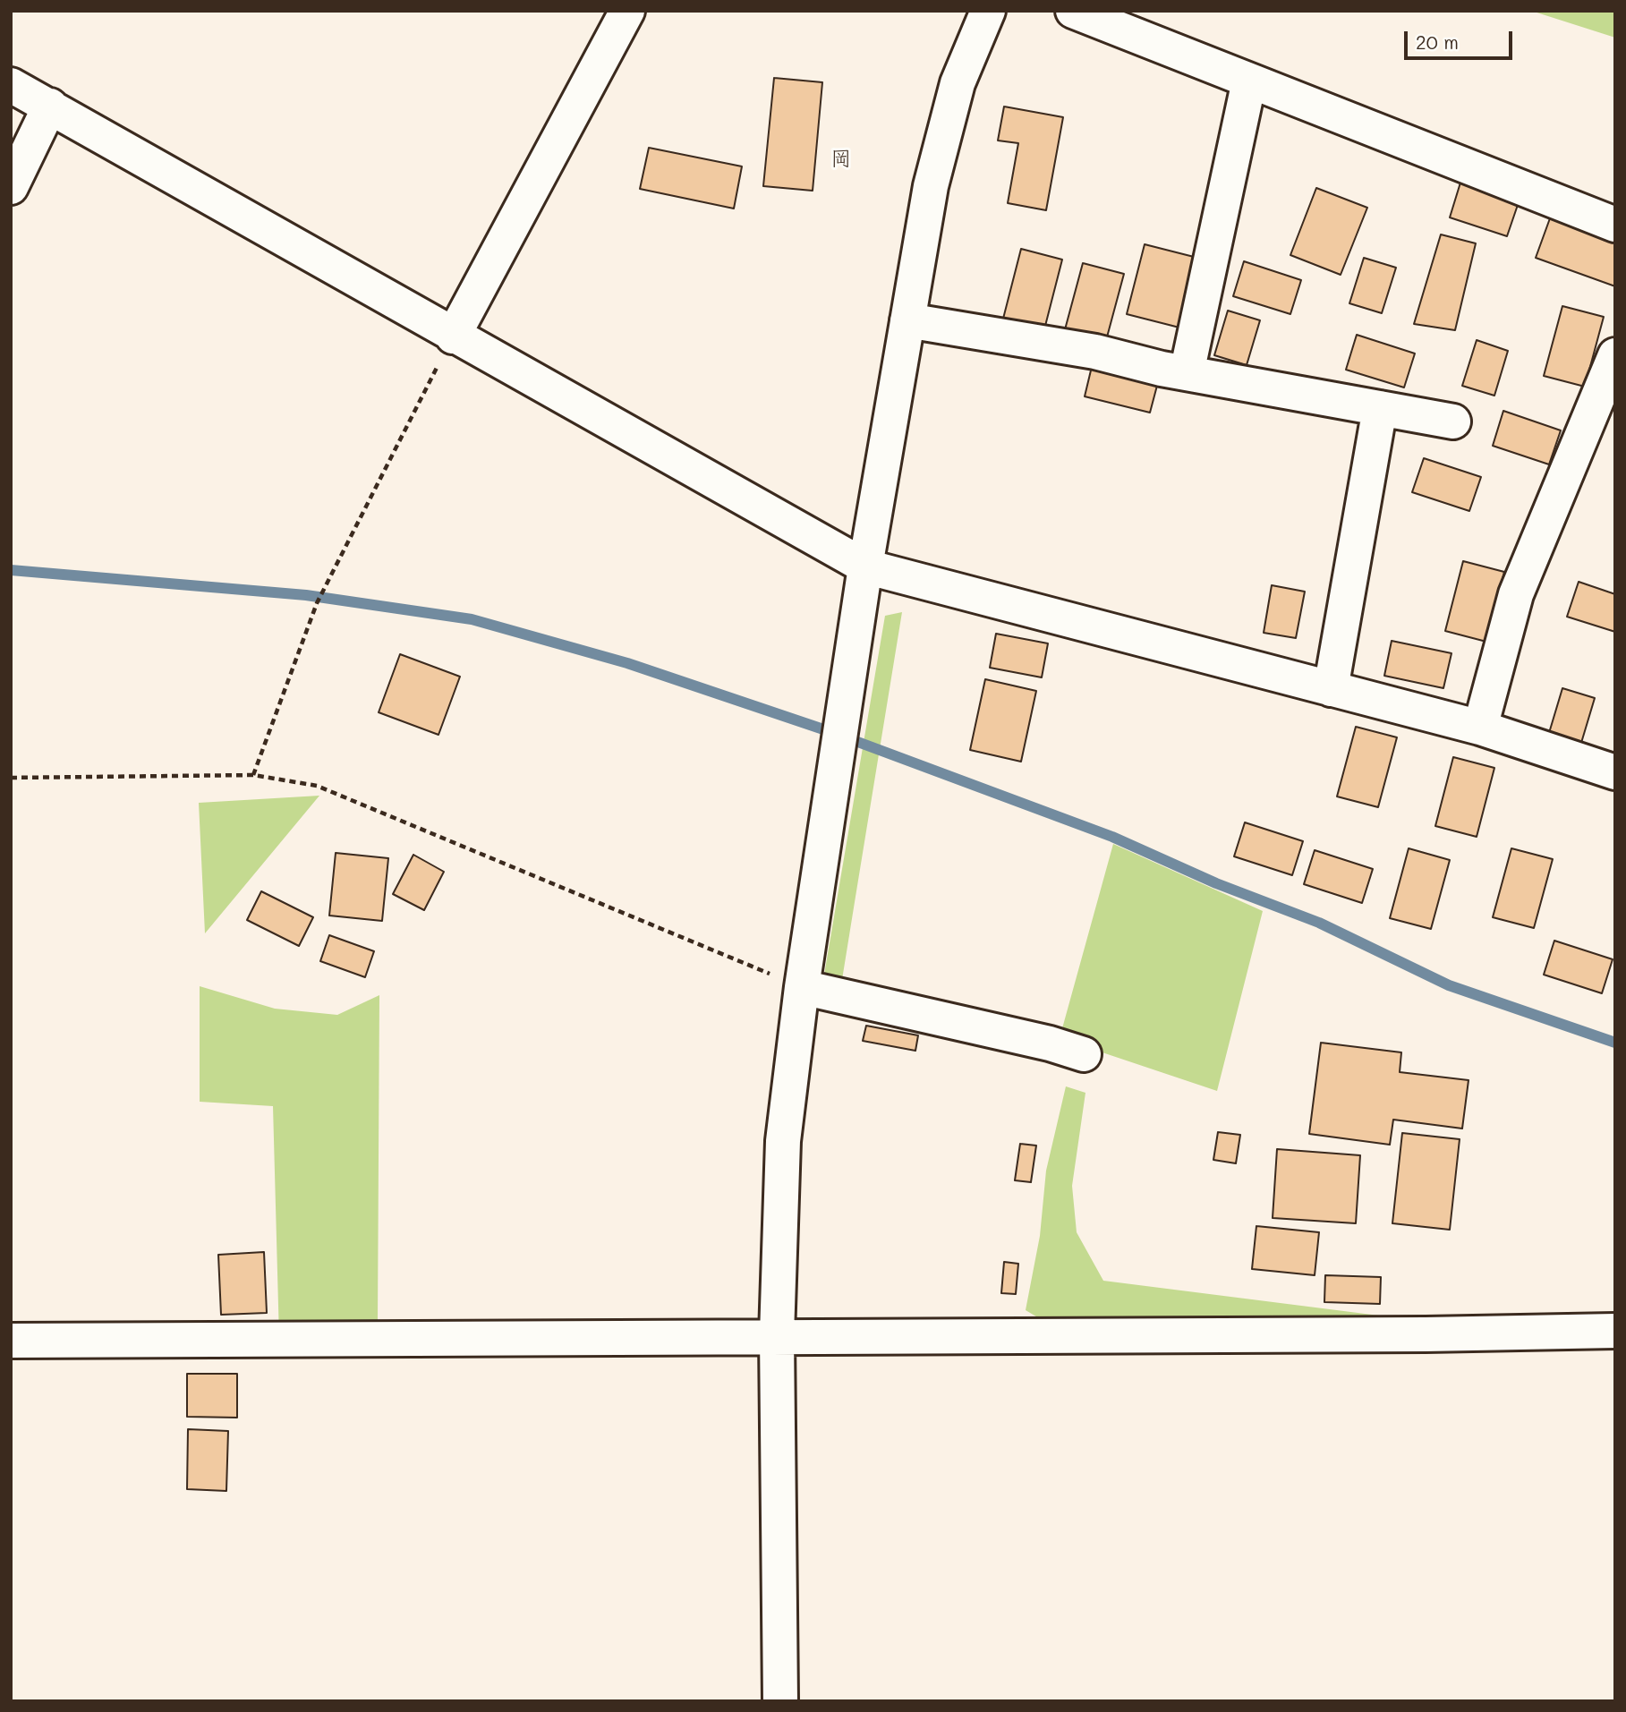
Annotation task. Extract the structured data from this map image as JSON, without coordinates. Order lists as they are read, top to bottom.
{
  "districts": ["岡"],
  "scale_bar": "20 m"
}
